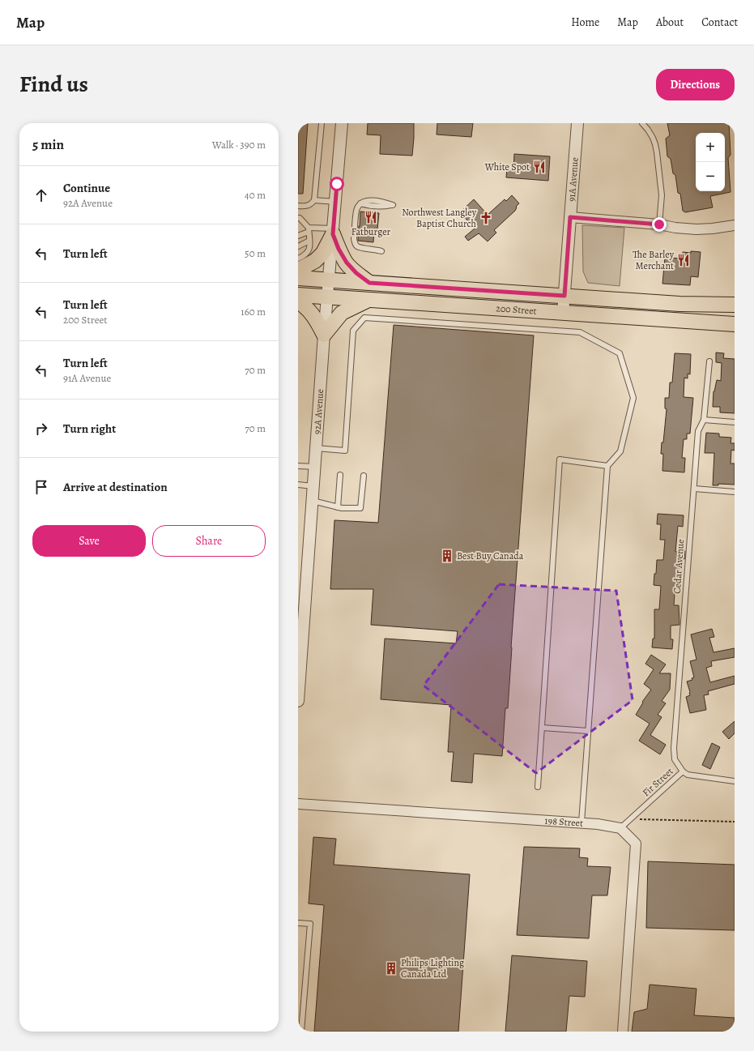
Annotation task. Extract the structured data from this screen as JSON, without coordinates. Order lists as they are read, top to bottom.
{
  "streets": {
    "main road": ["200 Street"],
    "street": ["91A Avenue", "92A Avenue", "198 Street"],
    "lane": ["Cedar Avenue", "Fir Street"]
  },
  "crossings": [
    ["91A Avenue", "200 Street"],
    ["200 Street", "92A Avenue"],
    ["Cedar Avenue", "Fir Street"],
    ["Fir Street", "198 Street"]
  ],
  "places": {
    "restaurant": ["White Spot", "Fatburger", "The Barley Merchant"],
    "church": ["Northwest Langley Baptist Church"],
    "building": ["Best Buy Canada", "Philips Lighting Canada Ltd"]
  },
  "page": {
    "header": "Map",
    "nav": [
      "Home",
      "Map",
      "About",
      "Contact"
    ],
    "title": "Find us",
    "buttons": [
      "Directions",
      ["Save", "Share"]
    ],
    "heading": ["5 min", "Walk · 390 m"],
    "map_buttons": ["+", "−"],
    "list": [
      ["Continue", "92A Avenue", "40 m"],
      ["Turn left", "50 m"],
      ["Turn left", "200 Street", "160 m"],
      ["Turn left", "91A Avenue", "70 m"],
      ["Turn right", "70 m"],
      "Arrive at destination"
    ]
  }
}
